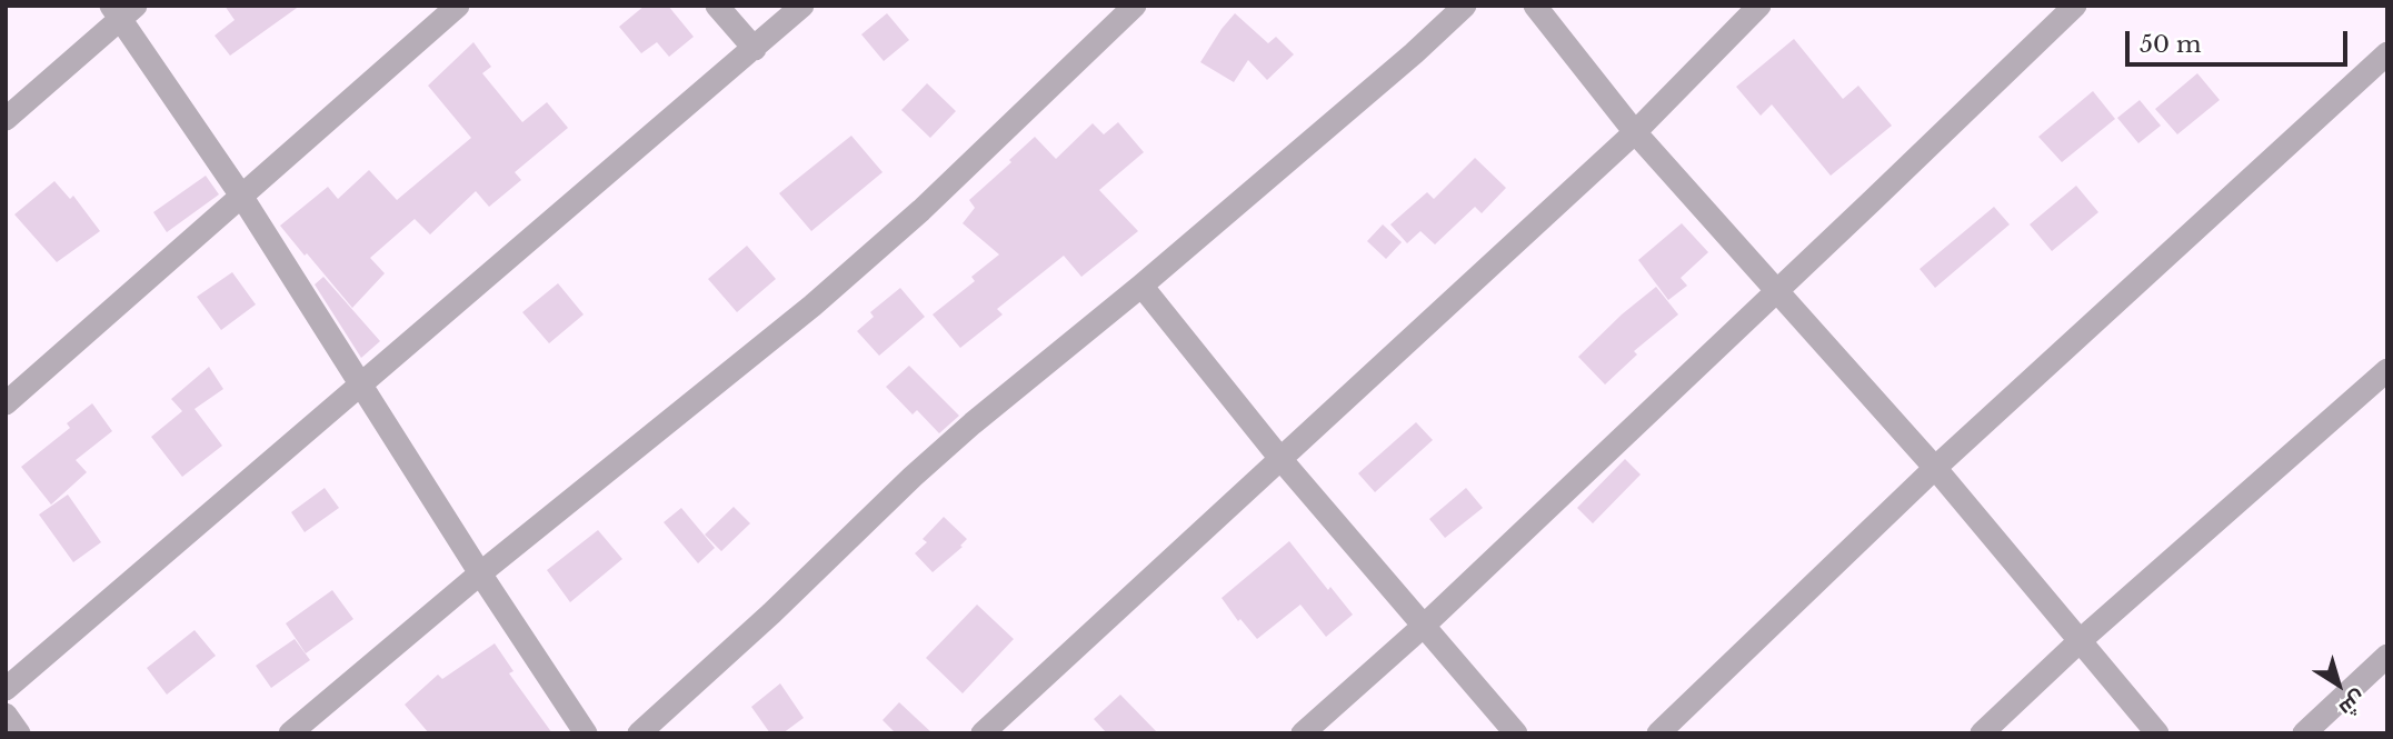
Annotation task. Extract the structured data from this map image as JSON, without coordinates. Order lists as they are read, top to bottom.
{
  "scale_bar": "50 m",
  "north": "bottom right"
}
